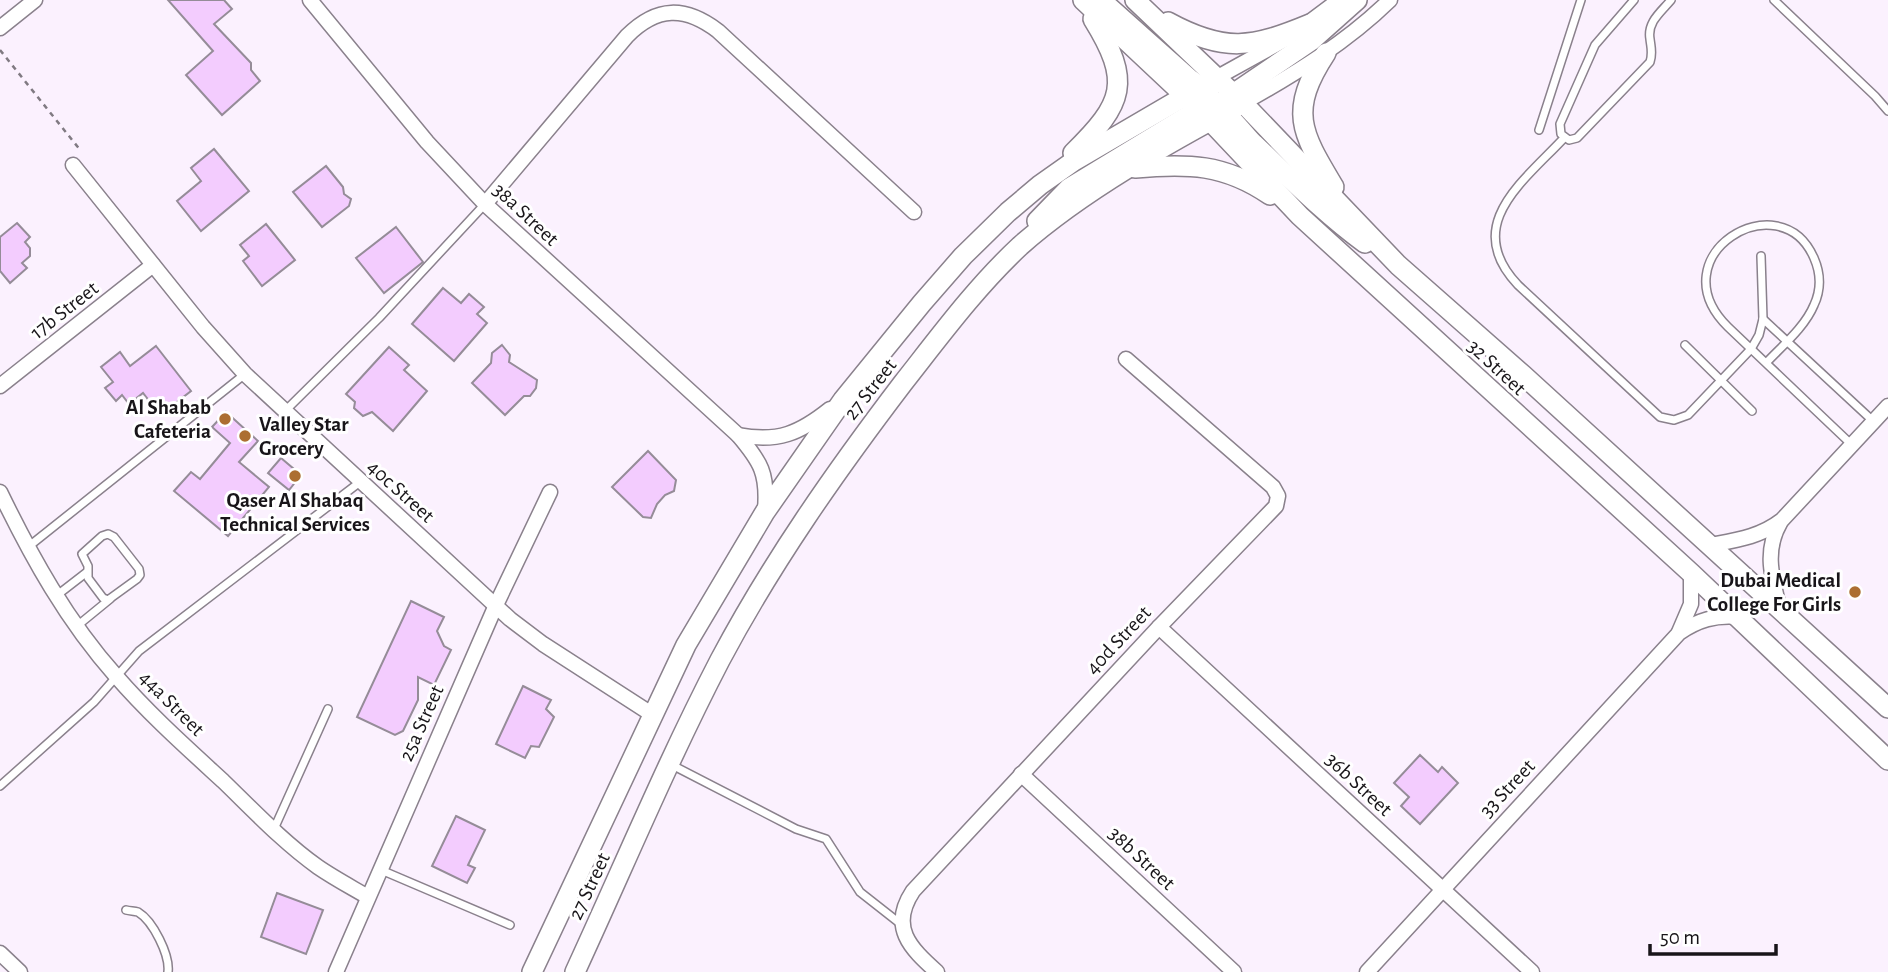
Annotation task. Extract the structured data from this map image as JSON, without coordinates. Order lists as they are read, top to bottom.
{
  "streets": {
    "street": [
      "38a Street",
      "17b Street",
      "32 Street",
      "27 Street",
      "40c Street",
      "40d Street",
      "44a Street",
      "25a Street",
      "36b Street",
      "33 Street",
      "38b Street"
    ]
  },
  "crossings": [
    ["38a Street", "27 Street"],
    ["17b Street", "40c Street"],
    ["32 Street", "27 Street"],
    ["32 Street", "33 Street"],
    ["27 Street", "40c Street"],
    ["40c Street", "25a Street"],
    ["40d Street", "36b Street"],
    ["40d Street", "38b Street"],
    ["44a Street", "25a Street"],
    ["36b Street", "33 Street"]
  ],
  "places": [
    "Al Shabab Cafeteria",
    "Valley Star Grocery",
    "Qaser Al Shabaq Technical Services",
    "Dubai Medical College For Girls"
  ],
  "scale_bar": "50 m"
}
